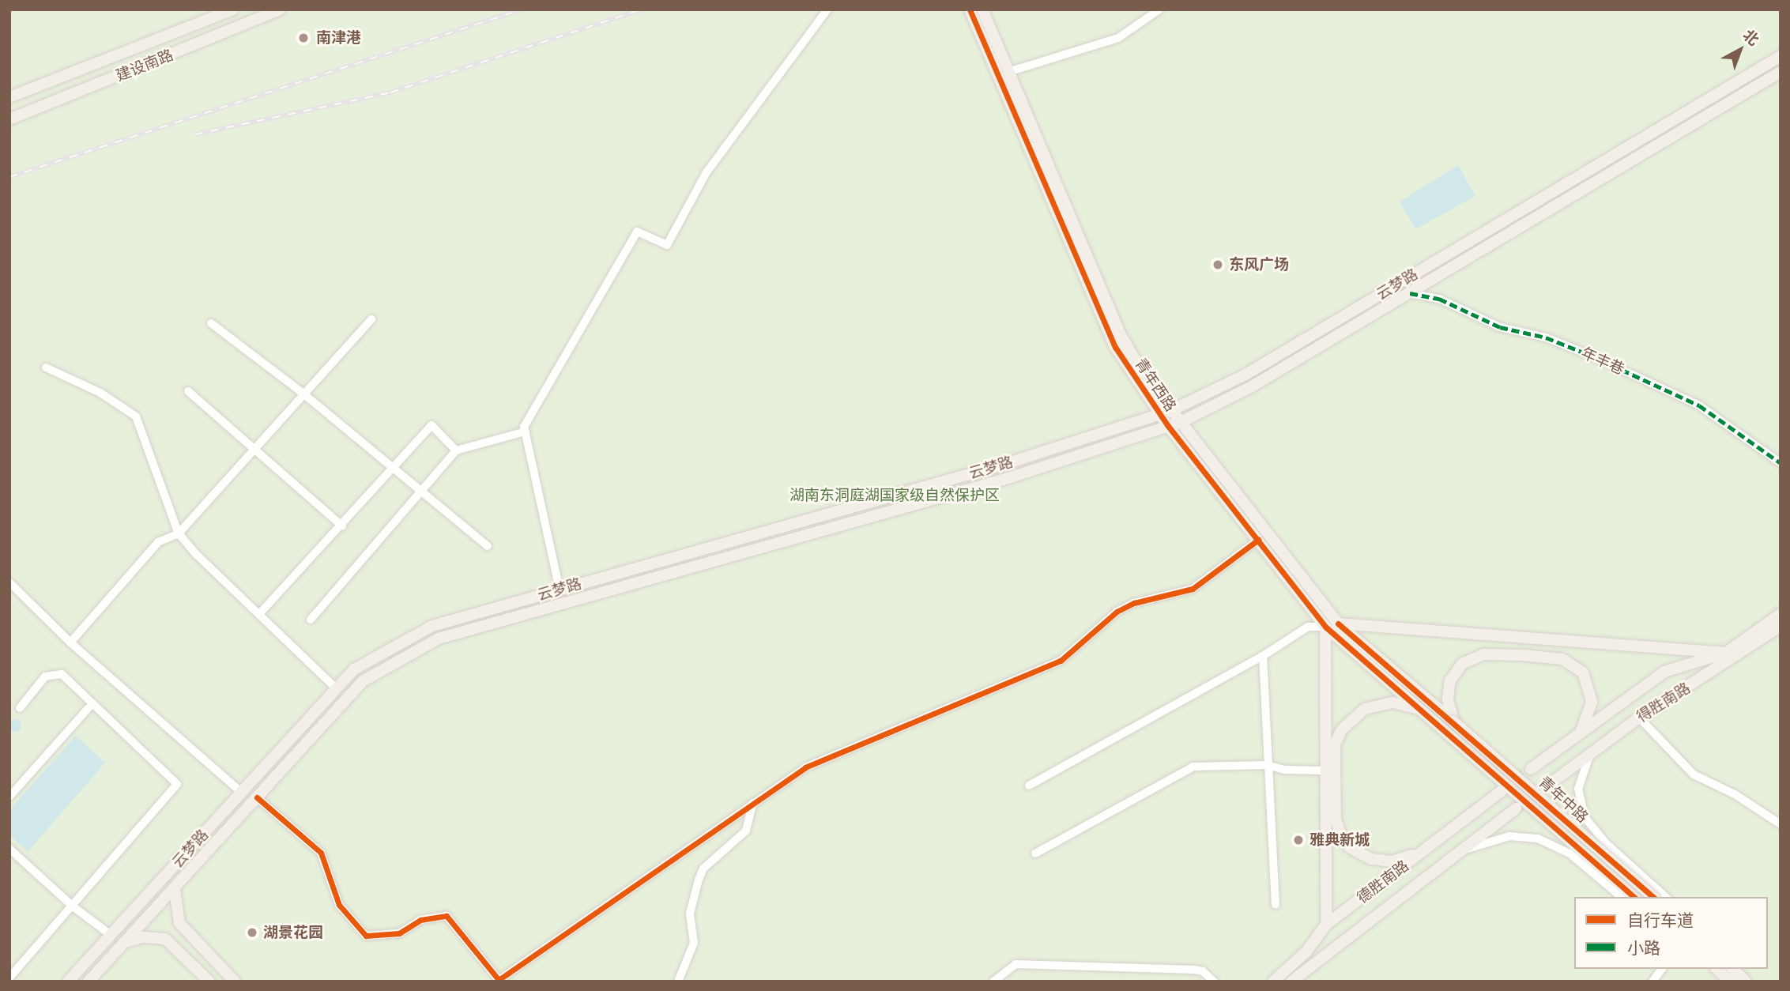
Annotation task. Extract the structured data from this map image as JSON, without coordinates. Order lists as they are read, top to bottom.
{
  "streets": {
    "main road": [
      "建设南路",
      "云梦路",
      "青年西路",
      "得胜南路",
      "青年中路",
      "德胜南路"
    ],
    "street": ["年丰巷"]
  },
  "crossings": [
    ["云梦路", "青年西路"],
    ["青年西路", "青年中路"]
  ],
  "parks": ["湖南东洞庭湖国家级自然保护区"],
  "places": [
    "南津港",
    "东风广场",
    "雅典新城",
    "湖景花园"
  ],
  "legend": ["自行车道", "小路"],
  "north": "top right"
}
